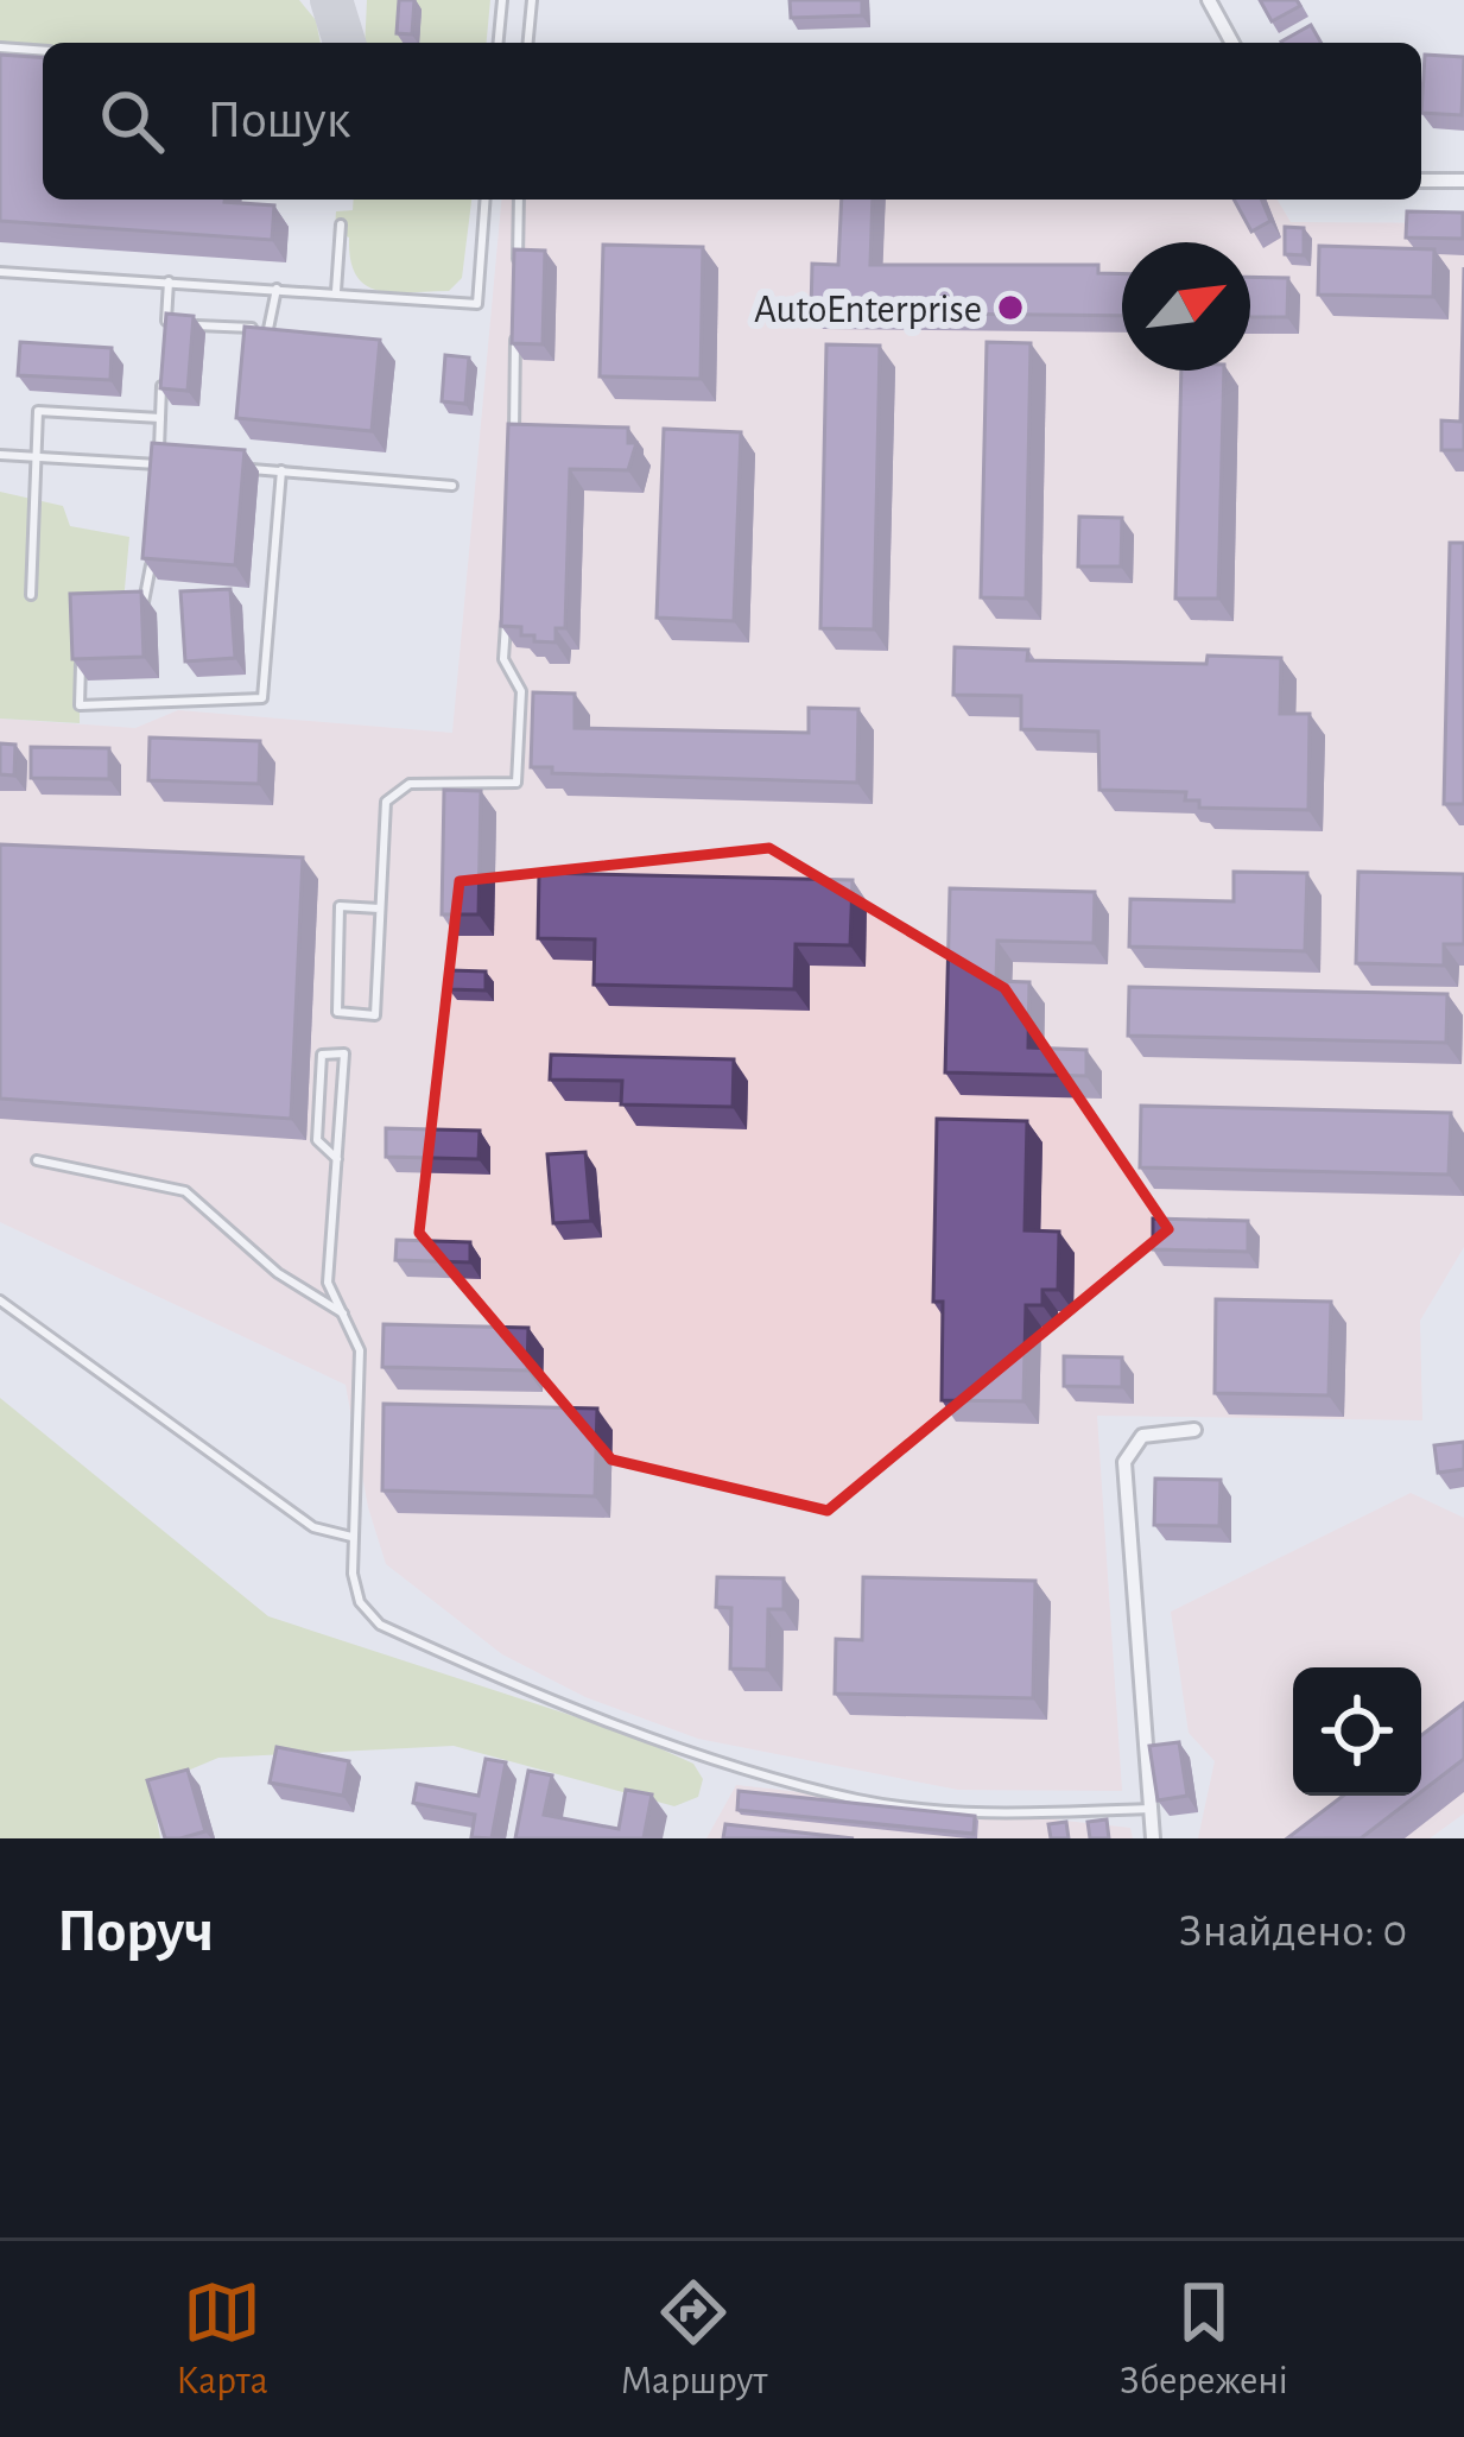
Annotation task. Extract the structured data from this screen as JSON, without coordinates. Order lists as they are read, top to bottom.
{
  "places": ["AutoEnterprise"],
  "north": "top right",
  "page": {
    "search": "Пошук",
    "heading": ["Поруч", "Знайдено: 0"],
    "nav": ["Карта", "Маршрут", "Збережені"]
  }
}
